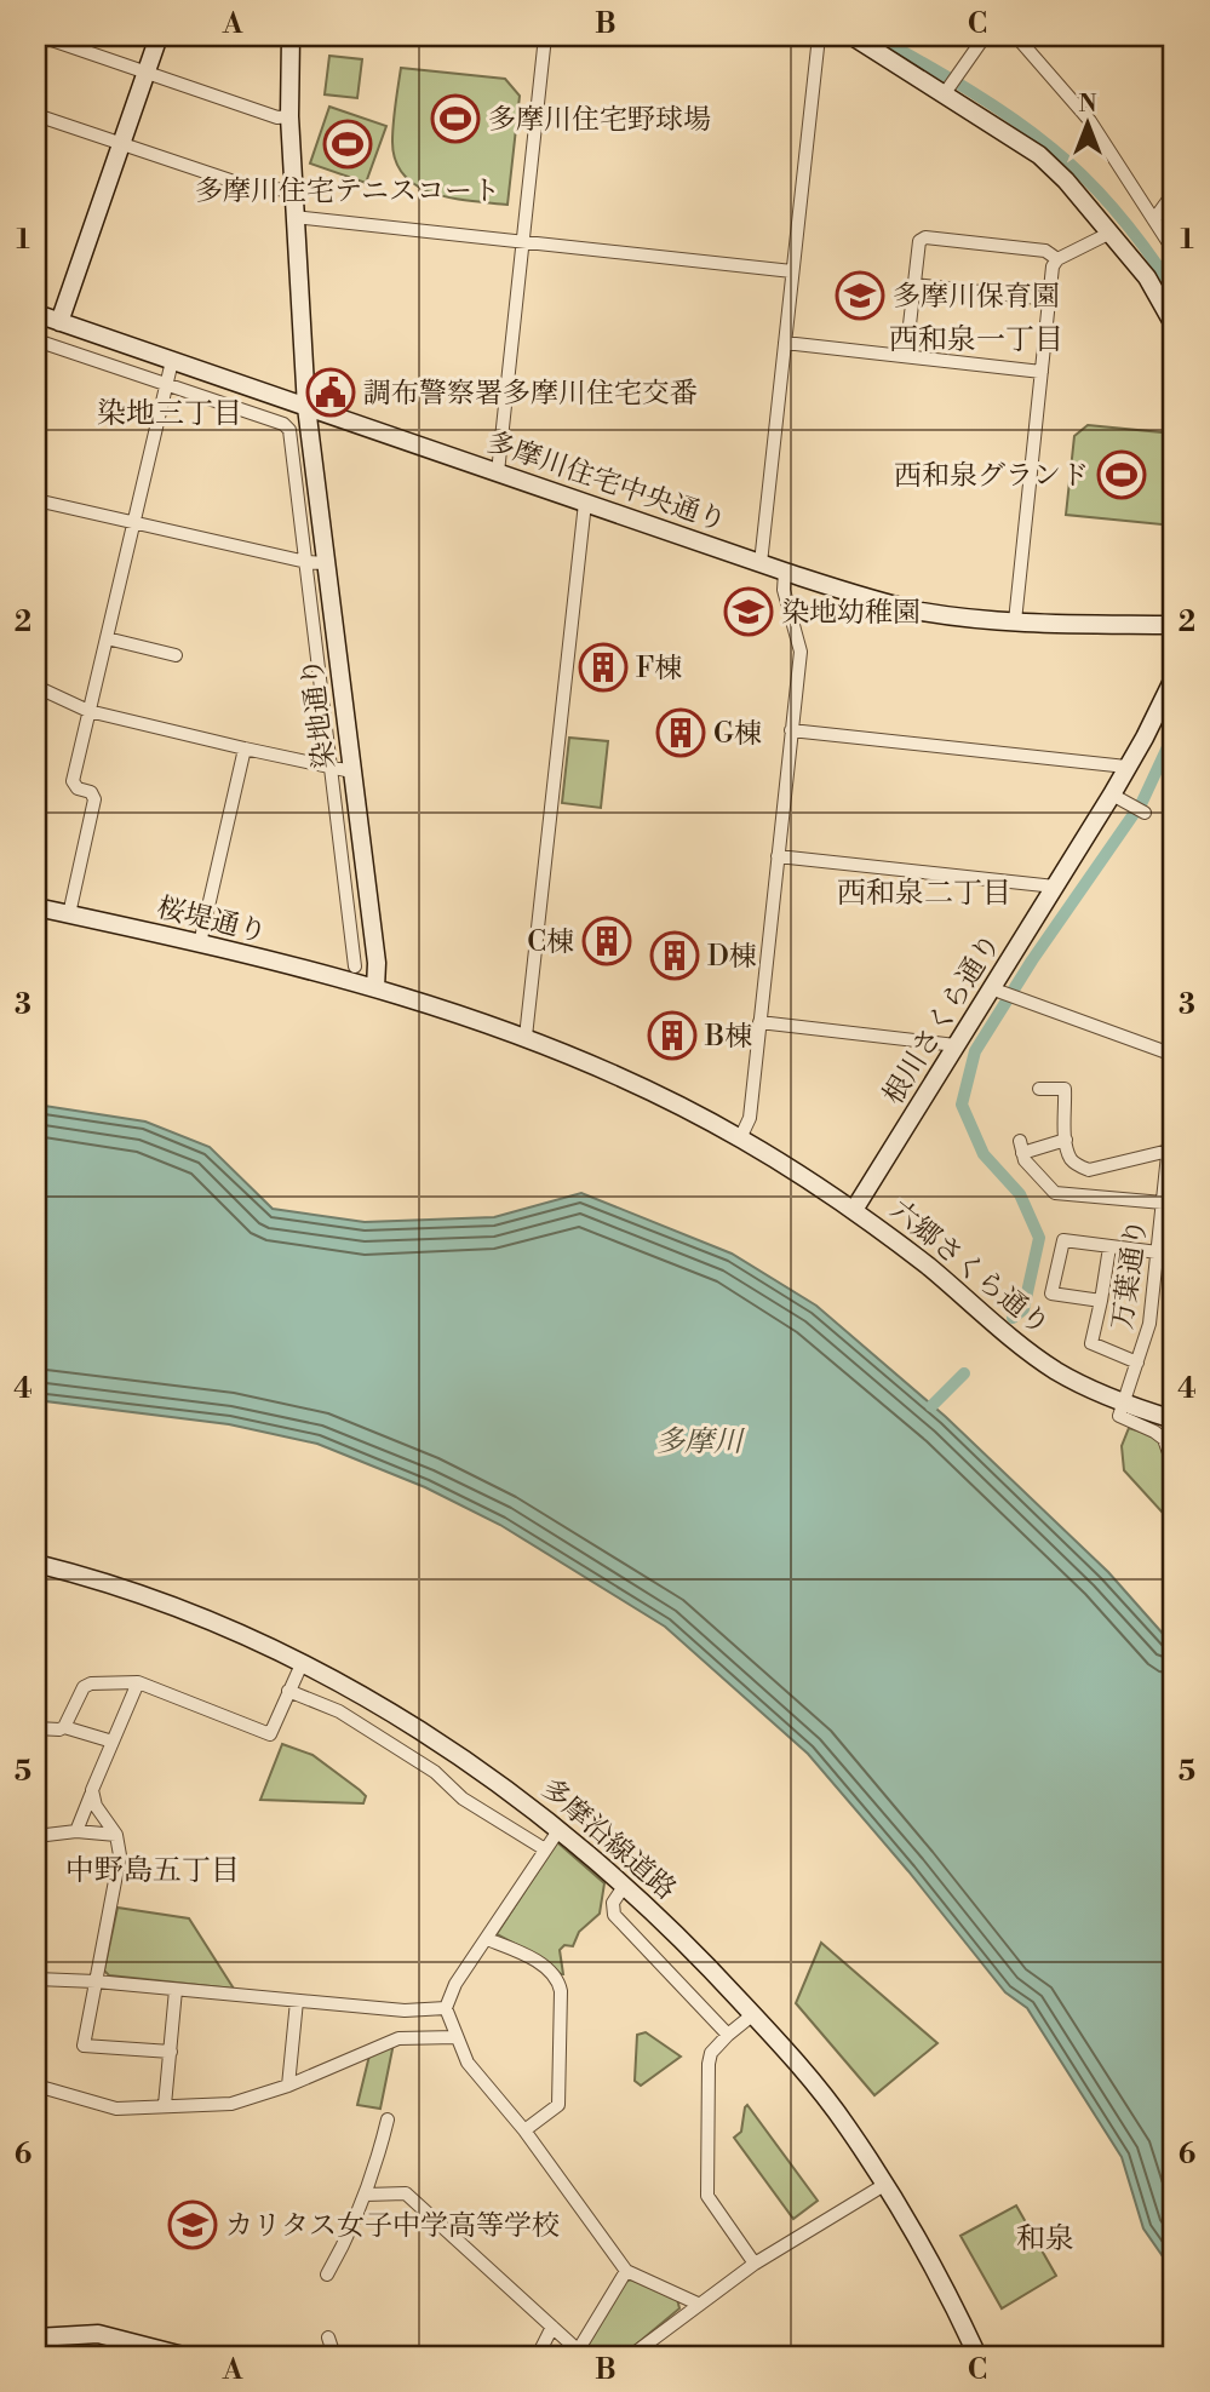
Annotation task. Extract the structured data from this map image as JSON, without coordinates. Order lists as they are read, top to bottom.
{
  "streets": {
    "street": [
      "多摩川住宅中央通り",
      "染地通り",
      "桜堤通り",
      "根川さくら通り",
      "六郷さくら通り",
      "万葉通り",
      "多摩沿線道路"
    ]
  },
  "crossings": [
    ["多摩川住宅中央通り", "染地通り"],
    ["染地通り", "桜堤通り"],
    ["根川さくら通り", "六郷さくら通り"],
    ["六郷さくら通り", "万葉通り"]
  ],
  "districts": [
    "西和泉一丁目",
    "染地三丁目",
    "西和泉二丁目",
    "中野島五丁目",
    "和泉"
  ],
  "water": ["多摩川"],
  "places": {
    "sports": ["多摩川住宅野球場", "多摩川住宅テニスコート", "西和泉グランド"],
    "school or university": ["多摩川保育園", "染地幼稚園", "カリタス女子中学高等学校"],
    "public building": ["調布警察署多摩川住宅交番"],
    "building": [
      "F棟",
      "G棟",
      "C棟",
      "D棟",
      "B棟"
    ]
  },
  "north": "top",
  "grid": {
    "columns": ["A", "B", "C"],
    "rows": [
      "1",
      "2",
      "3",
      "4",
      "5",
      "6"
    ]
  }
}
